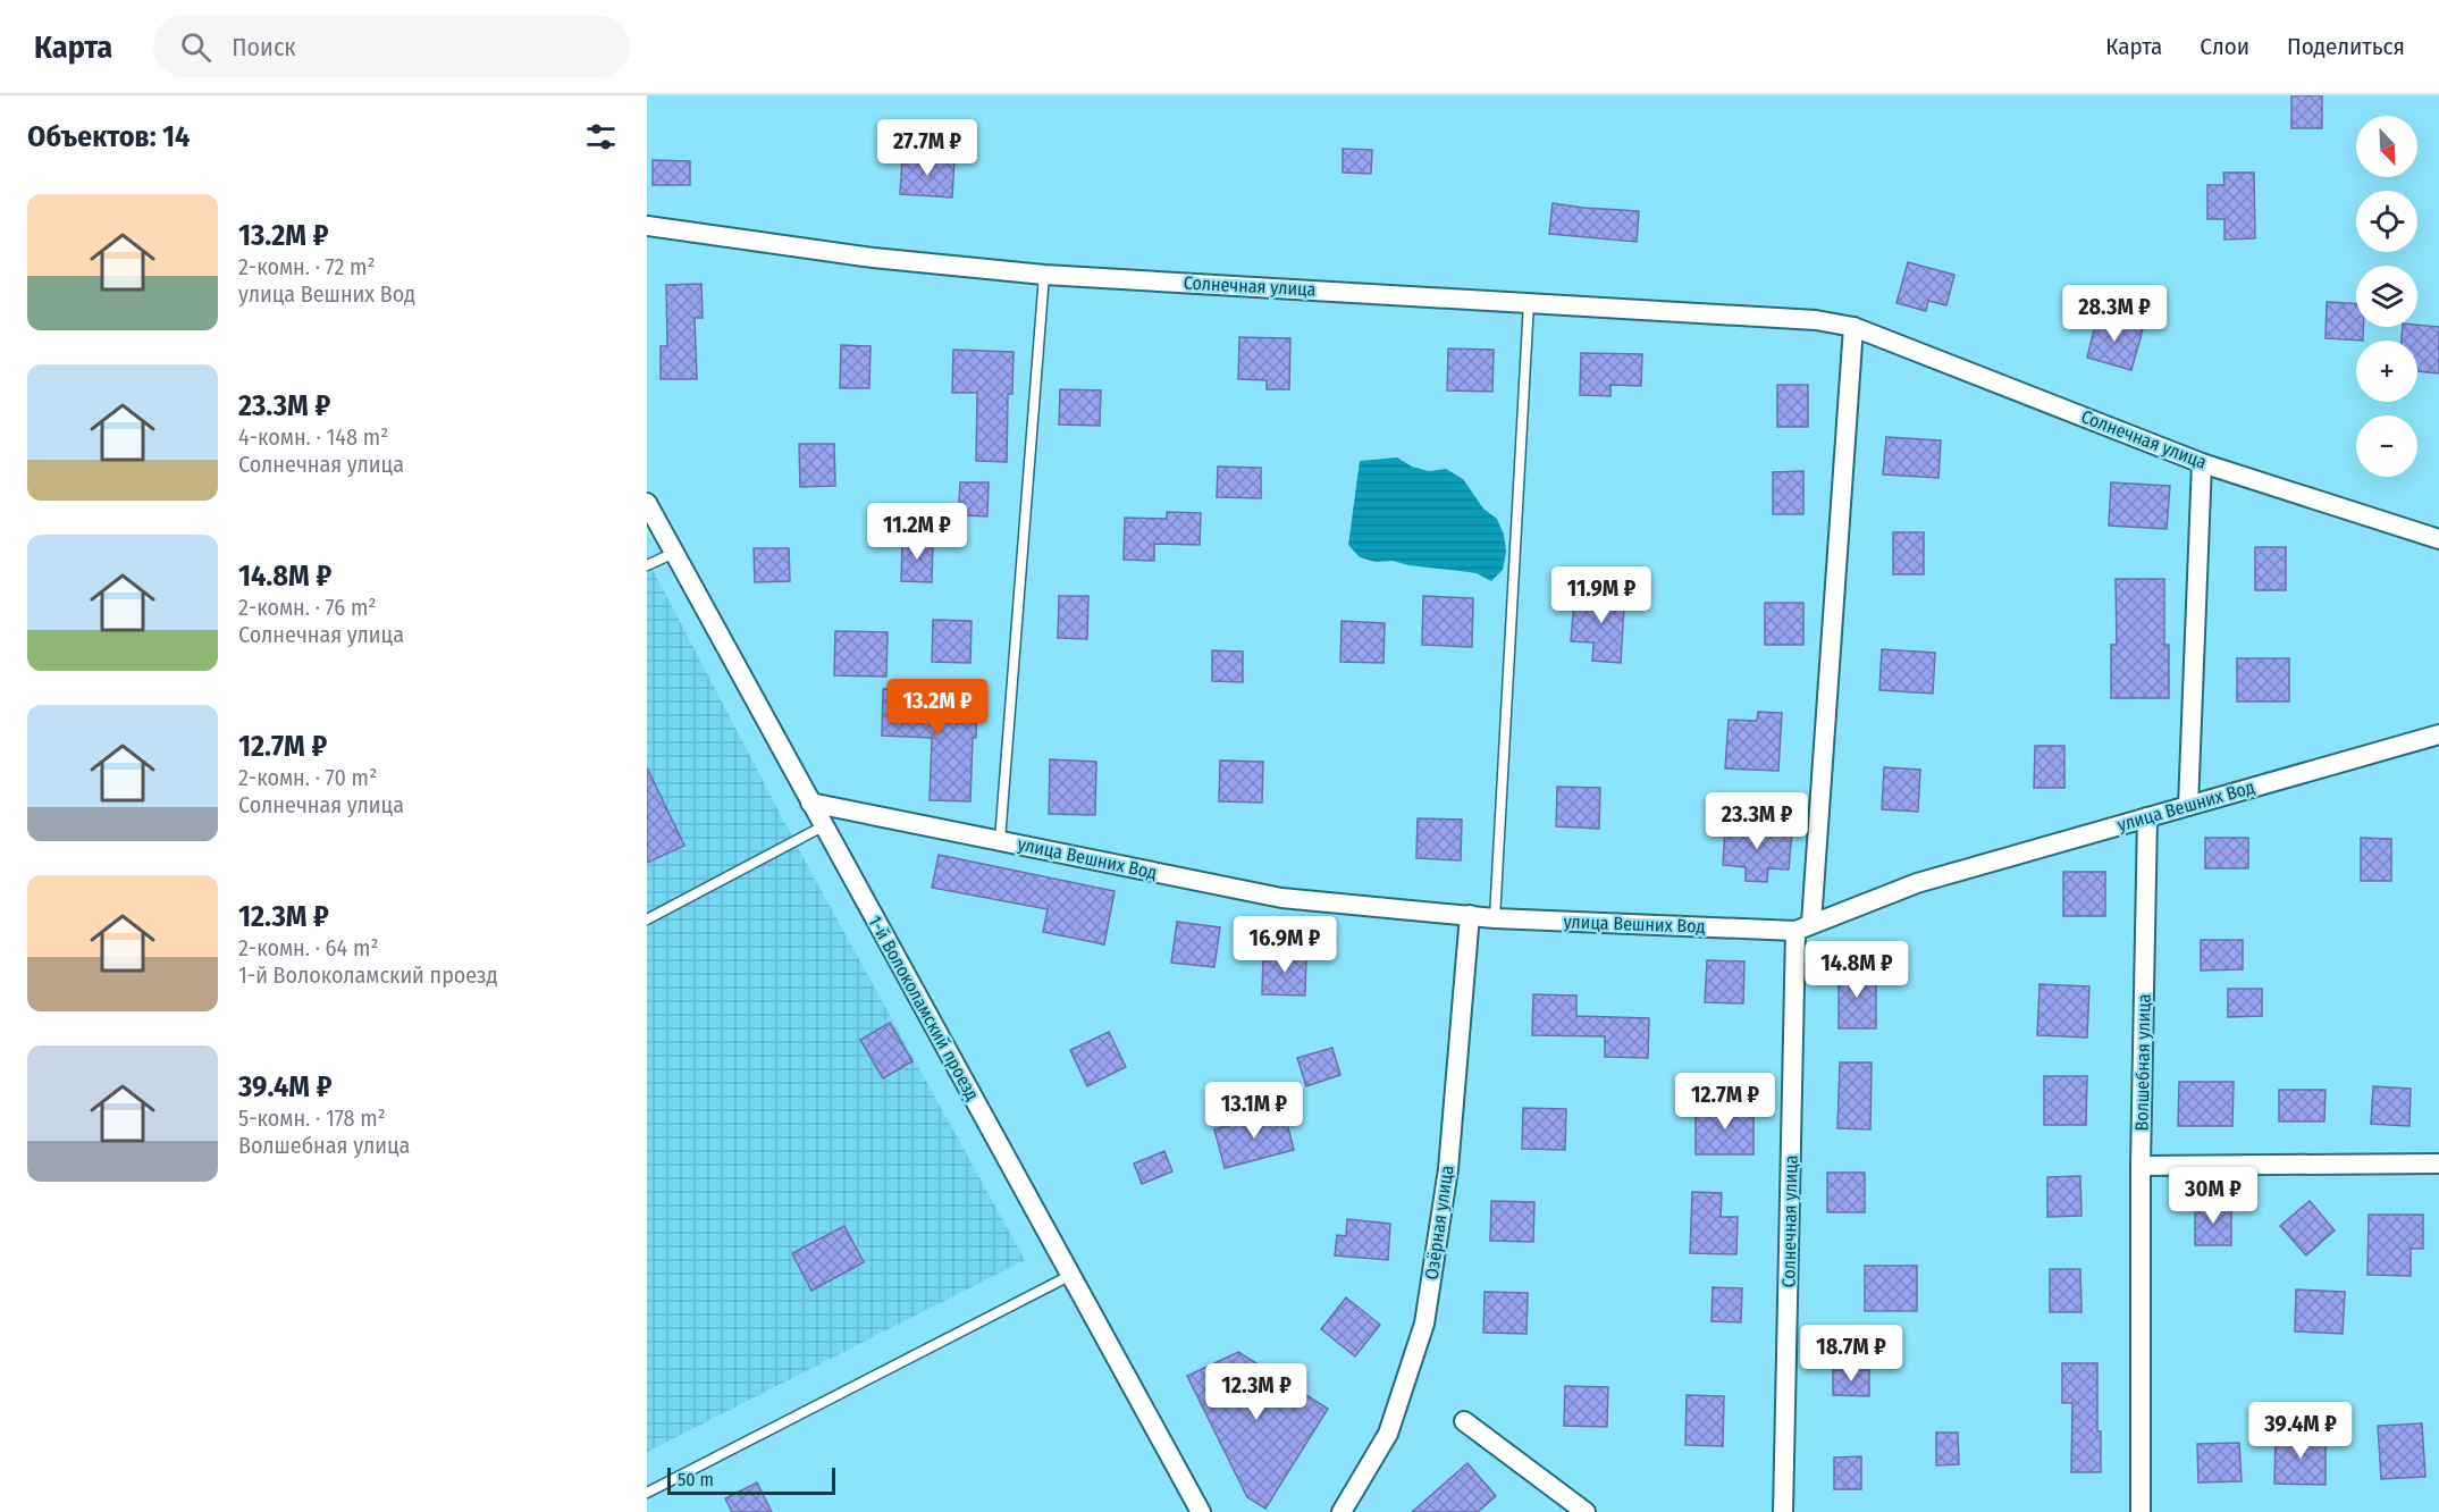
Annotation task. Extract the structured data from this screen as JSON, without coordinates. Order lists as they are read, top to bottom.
{
  "streets": {
    "street": [
      "Солнечная улица",
      "улица Вешних Вод",
      "1-й Волоколамский проезд",
      "Волшебная улица",
      "Озёрная улица"
    ]
  },
  "crossings": [
    ["Солнечная улица", "улица Вешних Вод"],
    ["улица Вешних Вод", "1-й Волоколамский проезд"],
    ["улица Вешних Вод", "Волшебная улица"],
    ["улица Вешних Вод", "Озёрная улица"]
  ],
  "scale_bar": "50 m",
  "north": "bottom right",
  "page": {
    "header": "Карта",
    "search": "Поиск",
    "nav": ["Карта", "Слои", "Поделиться"],
    "heading": "Объектов: 14",
    "map_buttons": ["+", "−"],
    "price": [
      "27.7M ₽",
      "28.3M ₽",
      "11.2M ₽",
      "11.9M ₽",
      "13.2M ₽",
      "23.3M ₽",
      "16.9M ₽",
      "14.8M ₽",
      "12.7M ₽",
      "13.1M ₽",
      "30M ₽",
      "18.7M ₽",
      "12.3M ₽",
      "39.4M ₽"
    ],
    "list": [
      {
        "name": "13.2M ₽",
        "note": "2-комн. · 72 m² · улица Вешних Вод"
      },
      {
        "name": "23.3M ₽",
        "note": "4-комн. · 148 m² · Солнечная улица"
      },
      {
        "name": "14.8M ₽",
        "note": "2-комн. · 76 m² · Солнечная улица"
      },
      {
        "name": "12.7M ₽",
        "note": "2-комн. · 70 m² · Солнечная улица"
      },
      {
        "name": "12.3M ₽",
        "note": "2-комн. · 64 m² · 1-й Волоколамский проезд"
      },
      {
        "name": "39.4M ₽",
        "note": "5-комн. · 178 m² · Волшебная улица"
      }
    ],
    "scale": "50 m"
  }
}
